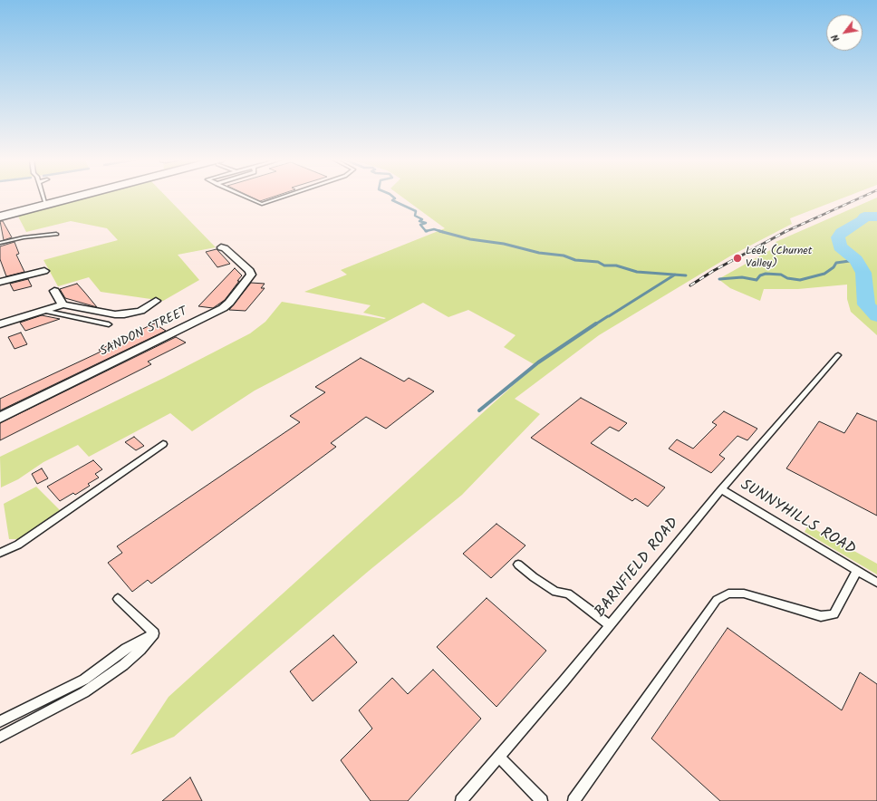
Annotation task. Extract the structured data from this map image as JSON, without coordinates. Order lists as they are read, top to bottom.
{
  "streets": {
    "street": ["SANDON STREET"],
    "lane": ["SUNNYHILLS ROAD", "BARNFIELD ROAD"]
  },
  "crossings": [
    ["SUNNYHILLS ROAD", "BARNFIELD ROAD"]
  ],
  "places": ["Leek (Churnet Valley)"],
  "north": "bottom left"
}
